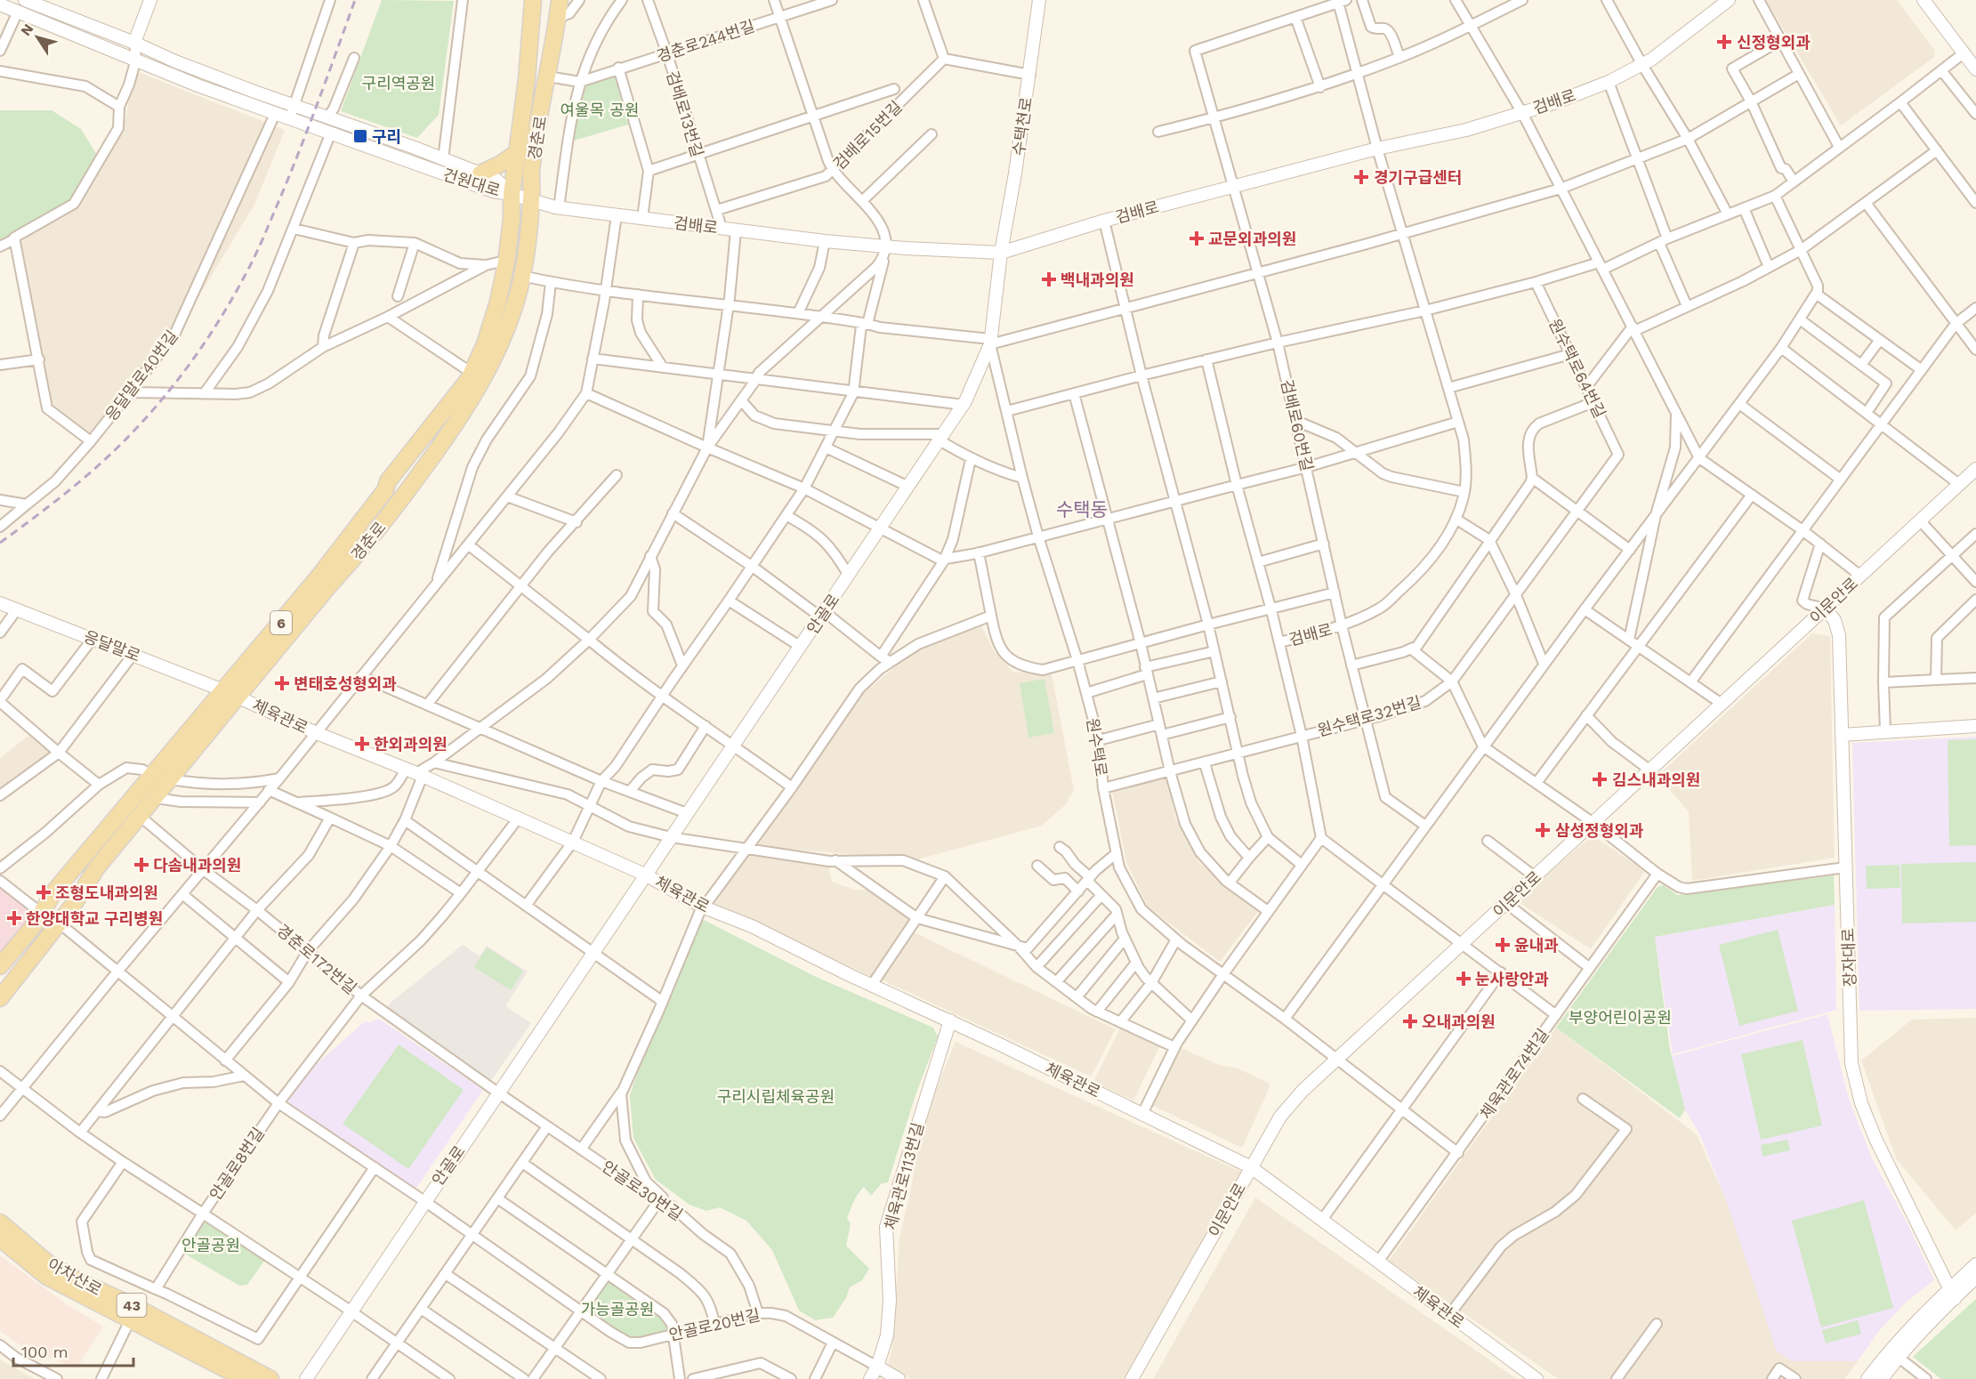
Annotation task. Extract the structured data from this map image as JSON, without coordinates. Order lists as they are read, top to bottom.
{
  "streets": {
    "main road": [
      "경춘로",
      "6",
      "아차산로",
      "43"
    ],
    "street": [
      "경춘로244번길",
      "검배로",
      "검배로13번길",
      "수택천로",
      "검배로15번길",
      "건원대로",
      "원수택로64번길",
      "응달말로40번길",
      "검배로60번길",
      "이문안로",
      "안골로",
      "응달말로",
      "체육관로",
      "원수택로32번길",
      "원수택로",
      "장자대로",
      "경춘로172번길",
      "체육관로74번길",
      "안골로8번길",
      "체육관로113번길",
      "안골로30번길",
      "안골로20번길"
    ]
  },
  "crossings": [
    ["경춘로244번길", "검배로13번길"],
    ["경춘로244번길", "경춘로"],
    ["검배로", "검배로13번길"],
    ["검배로", "수택천로"],
    ["검배로", "경춘로"],
    ["검배로", "건원대로"],
    ["검배로", "검배로60번길"],
    ["검배로", "안골로"],
    ["검배로13번길", "검배로15번길"],
    ["수택천로", "안골로"],
    ["경춘로", "건원대로"],
    ["경춘로", "응달말로"],
    ["경춘로", "체육관로"],
    ["경춘로", "경춘로172번길"],
    ["건원대로", "응달말로40번길"],
    ["원수택로64번길", "원수택로32번길"],
    ["검배로60번길", "원수택로32번길"],
    ["이문안로", "체육관로"],
    ["이문안로", "원수택로"],
    ["이문안로", "장자대로"],
    ["안골로", "체육관로"],
    ["안골로", "원수택로"],
    ["안골로", "경춘로172번길"],
    ["안골로", "안골로8번길"],
    ["안골로", "안골로30번길"],
    ["안골로", "안골로20번길"],
    ["응달말로", "체육관로"],
    ["체육관로", "체육관로74번길"],
    ["체육관로", "안골로8번길"],
    ["체육관로", "체육관로113번길"],
    ["원수택로32번길", "원수택로"],
    ["원수택로", "체육관로74번길"],
    ["경춘로172번길", "안골로8번길"],
    ["경춘로172번길", "안골로30번길"],
    ["안골로8번길", "안골로20번길"],
    ["체육관로113번길", "안골로20번길"],
    ["안골로30번길", "안골로20번길"]
  ],
  "districts": ["수택동"],
  "parks": [
    "구리역공원",
    "여울목 공원",
    "부양어린이공원",
    "구리시립체육공원",
    "안골공원",
    "가능골공원"
  ],
  "places": {
    "health": [
      "신정형외과",
      "경기구급센터",
      "교문외과의원",
      "백내과의원",
      "변태호성형외과",
      "한외과의원",
      "김스내과의원",
      "삼성정형외과",
      "다솜내과의원",
      "조형도내과의원",
      "한양대학교 구리병원",
      "윤내과",
      "눈사랑안과",
      "오내과의원"
    ],
    "transit": ["구리"]
  },
  "scale_bar": "100 m",
  "north": "top left"
}
